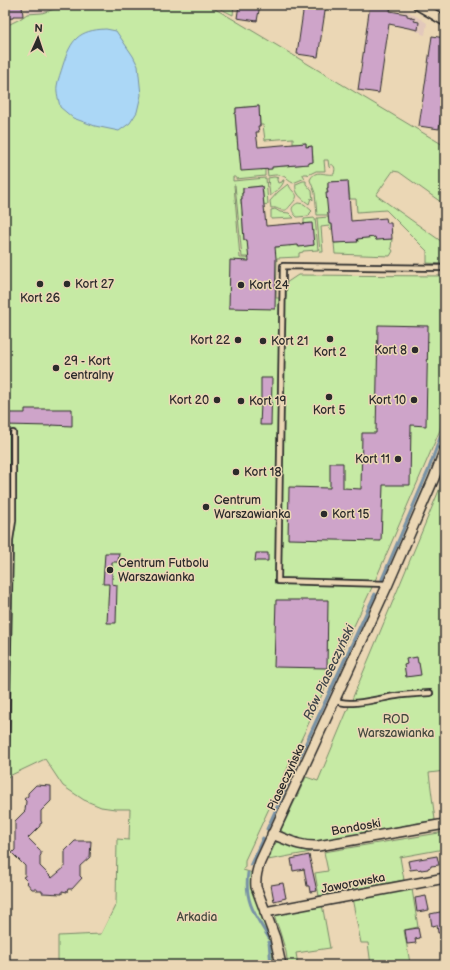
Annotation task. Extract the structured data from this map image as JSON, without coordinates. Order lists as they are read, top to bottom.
{
  "streets": {
    "street": ["Piaseczyńska", "Bandoski", "Jaworowska"]
  },
  "crossings": [
    ["Piaseczyńska", "Bandoski"],
    ["Piaseczyńska", "Jaworowska"]
  ],
  "water": ["Rów Piaseczyński"],
  "parks": ["ROD Warszawianka", "Arkadia"],
  "places": [
    "Kort 26",
    "Kort 27",
    "Kort 24",
    "Kort 2",
    "Kort 22",
    "Kort 21",
    "Kort 8",
    "29 - Kort centralny",
    "Kort 5",
    "Kort 20",
    "Kort 10",
    "Kort 19",
    "Kort 11",
    "Kort 18",
    "Centrum Warszawianka",
    "Kort 15",
    "Centrum Futbolu Warszawianka"
  ],
  "north": "top"
}
